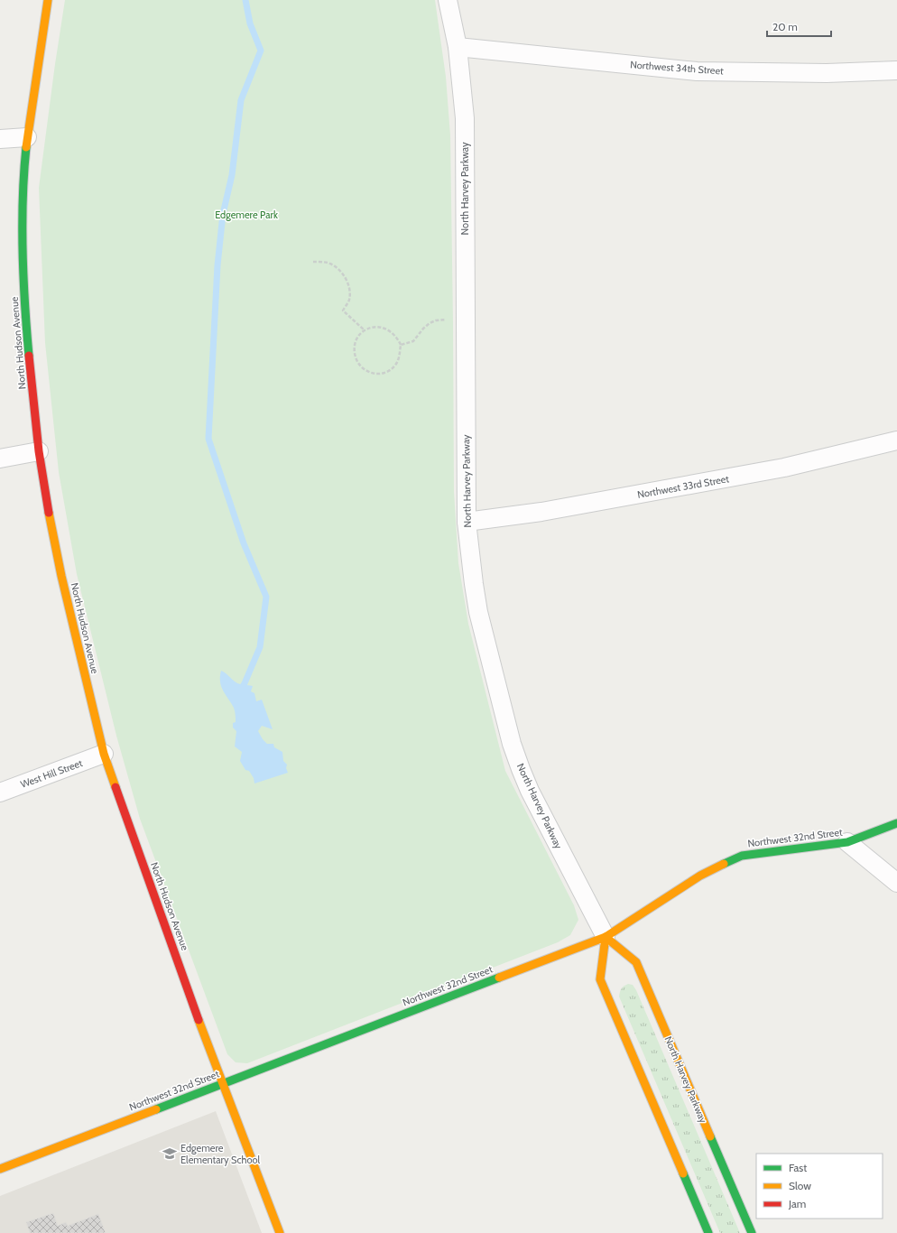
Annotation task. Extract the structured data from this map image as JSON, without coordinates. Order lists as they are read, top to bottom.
{
  "streets": {
    "street": [
      "Northwest 34th Street",
      "North Harvey Parkway",
      "North Hudson Avenue",
      "Northwest 33rd Street",
      "West Hill Street",
      "Northwest 32nd Street"
    ]
  },
  "crossings": [
    ["Northwest 34th Street", "North Harvey Parkway"],
    ["North Harvey Parkway", "Northwest 33rd Street"],
    ["North Harvey Parkway", "Northwest 32nd Street"],
    ["North Hudson Avenue", "West Hill Street"],
    ["North Hudson Avenue", "Northwest 32nd Street"]
  ],
  "parks": ["Edgemere Park"],
  "places": {
    "school or university": ["Edgemere Elementary School"]
  },
  "legend": ["Fast", "Slow", "Jam"],
  "scale_bar": "20 m"
}
